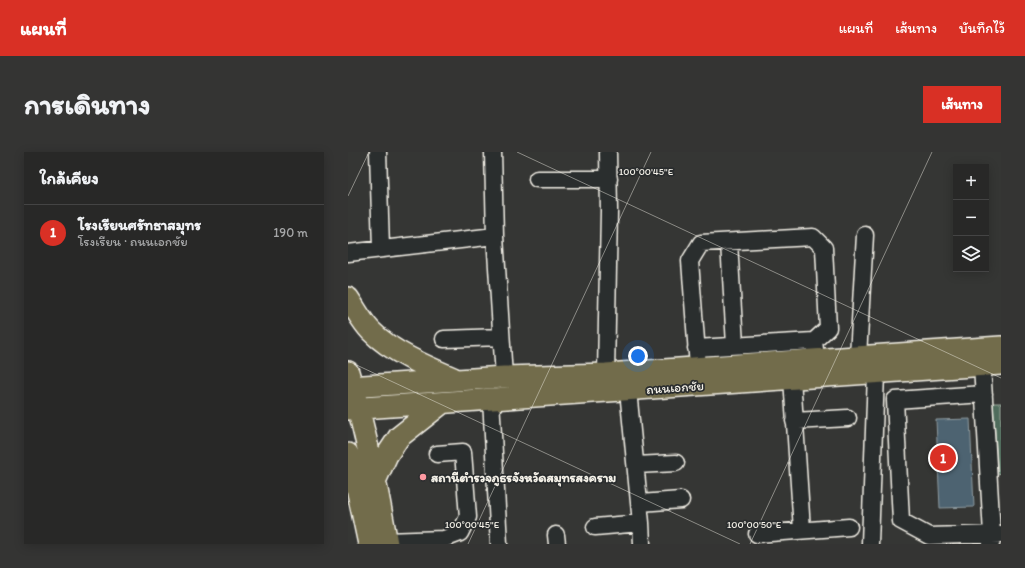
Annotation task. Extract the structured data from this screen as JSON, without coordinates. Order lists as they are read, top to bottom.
{
  "streets": {
    "main road": ["ถนนเอกชัย"]
  },
  "places": ["สถานีตำรวจภูธรจังหวัดสมุทรสงคราม"],
  "page": {
    "header": "แผนที่",
    "nav": ["แผนที่", "เส้นทาง", "บันทึกไว้"],
    "buttons": "เส้นทาง",
    "title": "การเดินทาง",
    "heading": "ใกล้เคียง",
    "map_buttons": ["+", "−"],
    "list": [
      {
        "mark": "1",
        "name": "โรงเรียนศรัทธาสมุทร",
        "note": "โรงเรียน · ถนนเอกชัย",
        "value": "190 m"
      }
    ],
    "pins": "1"
  },
  "coordinates": ["100°00'45\"E", "100°00'50\"E"]
}
